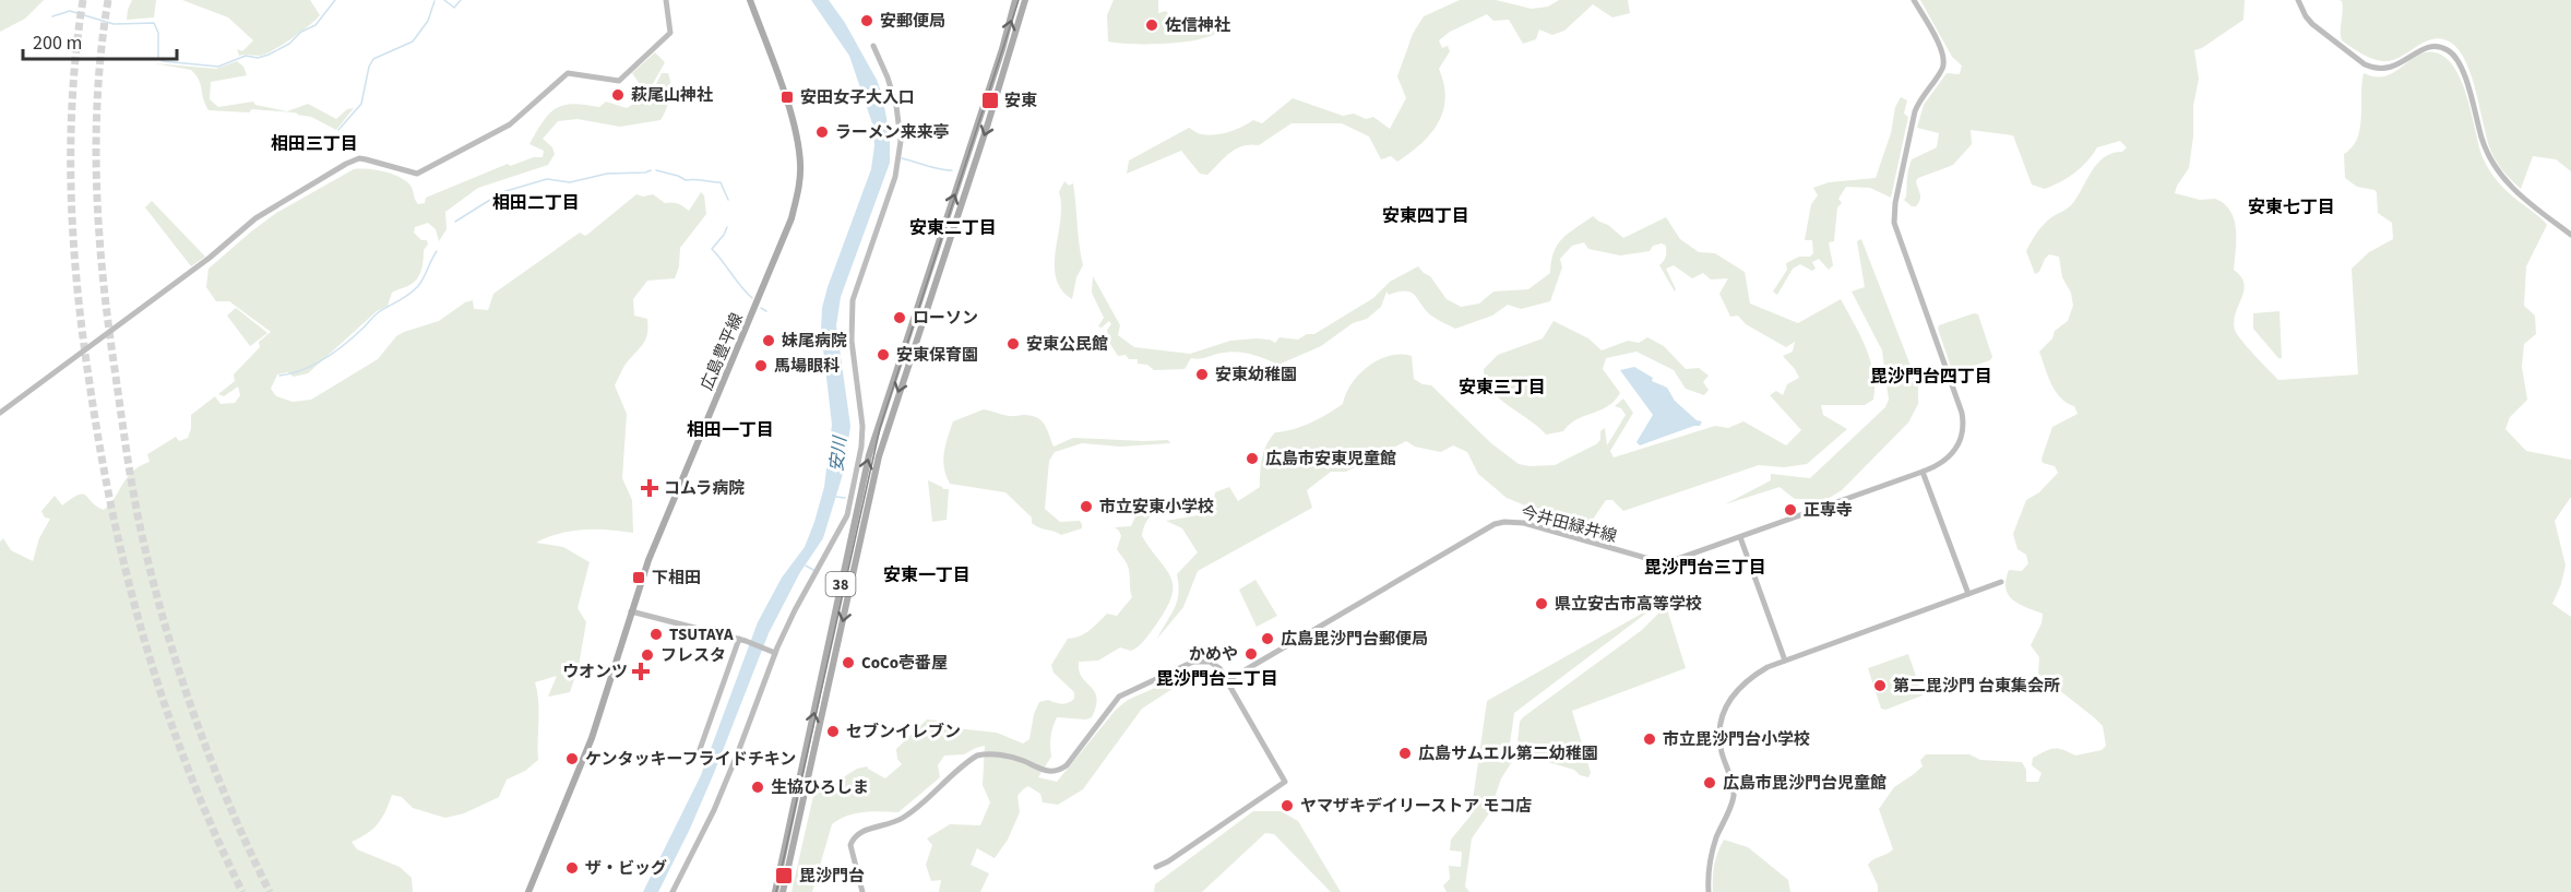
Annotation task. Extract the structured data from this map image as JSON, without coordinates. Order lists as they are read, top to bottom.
{
  "streets": {
    "main road": ["広島豊平線", "38"],
    "street": ["今井田緑井線"]
  },
  "districts": [
    "相田三丁目",
    "相田二丁目",
    "安東七丁目",
    "安東四丁目",
    "安東二丁目",
    "毘沙門台四丁目",
    "安東三丁目",
    "相田一丁目",
    "毘沙門台三丁目",
    "安東一丁目",
    "毘沙門台二丁目"
  ],
  "water": ["安川"],
  "places": {
    "other": [
      "安郵便局",
      "佐信神社",
      "萩尾山神社",
      "ラーメン来来亭",
      "ローソン",
      "妹尾病院",
      "安東公民館",
      "安東保育園",
      "馬場眼科",
      "安東幼稚園",
      "広島市安東児童館",
      "市立安東小学校",
      "正専寺",
      "県立安古市高等学校",
      "TSUTAYA",
      "広島毘沙門台郵便局",
      "かめや",
      "フレスタ",
      "CoCo壱番屋",
      "第二毘沙門 台東集会所",
      "セブンイレブン",
      "市立毘沙門台小学校",
      "広島サムエル第二幼稚園",
      "ケンタッキーフライドチキン",
      "広島市毘沙門台児童館",
      "生協ひろしま",
      "ヤマザキデイリーストア モコ店",
      "ザ・ビッグ"
    ],
    "transit": [
      "安田女子大入口",
      "安東",
      "下相田",
      "毘沙門台"
    ],
    "health": ["コムラ病院", "ウオンツ"]
  },
  "scale_bar": "200 m"
}
